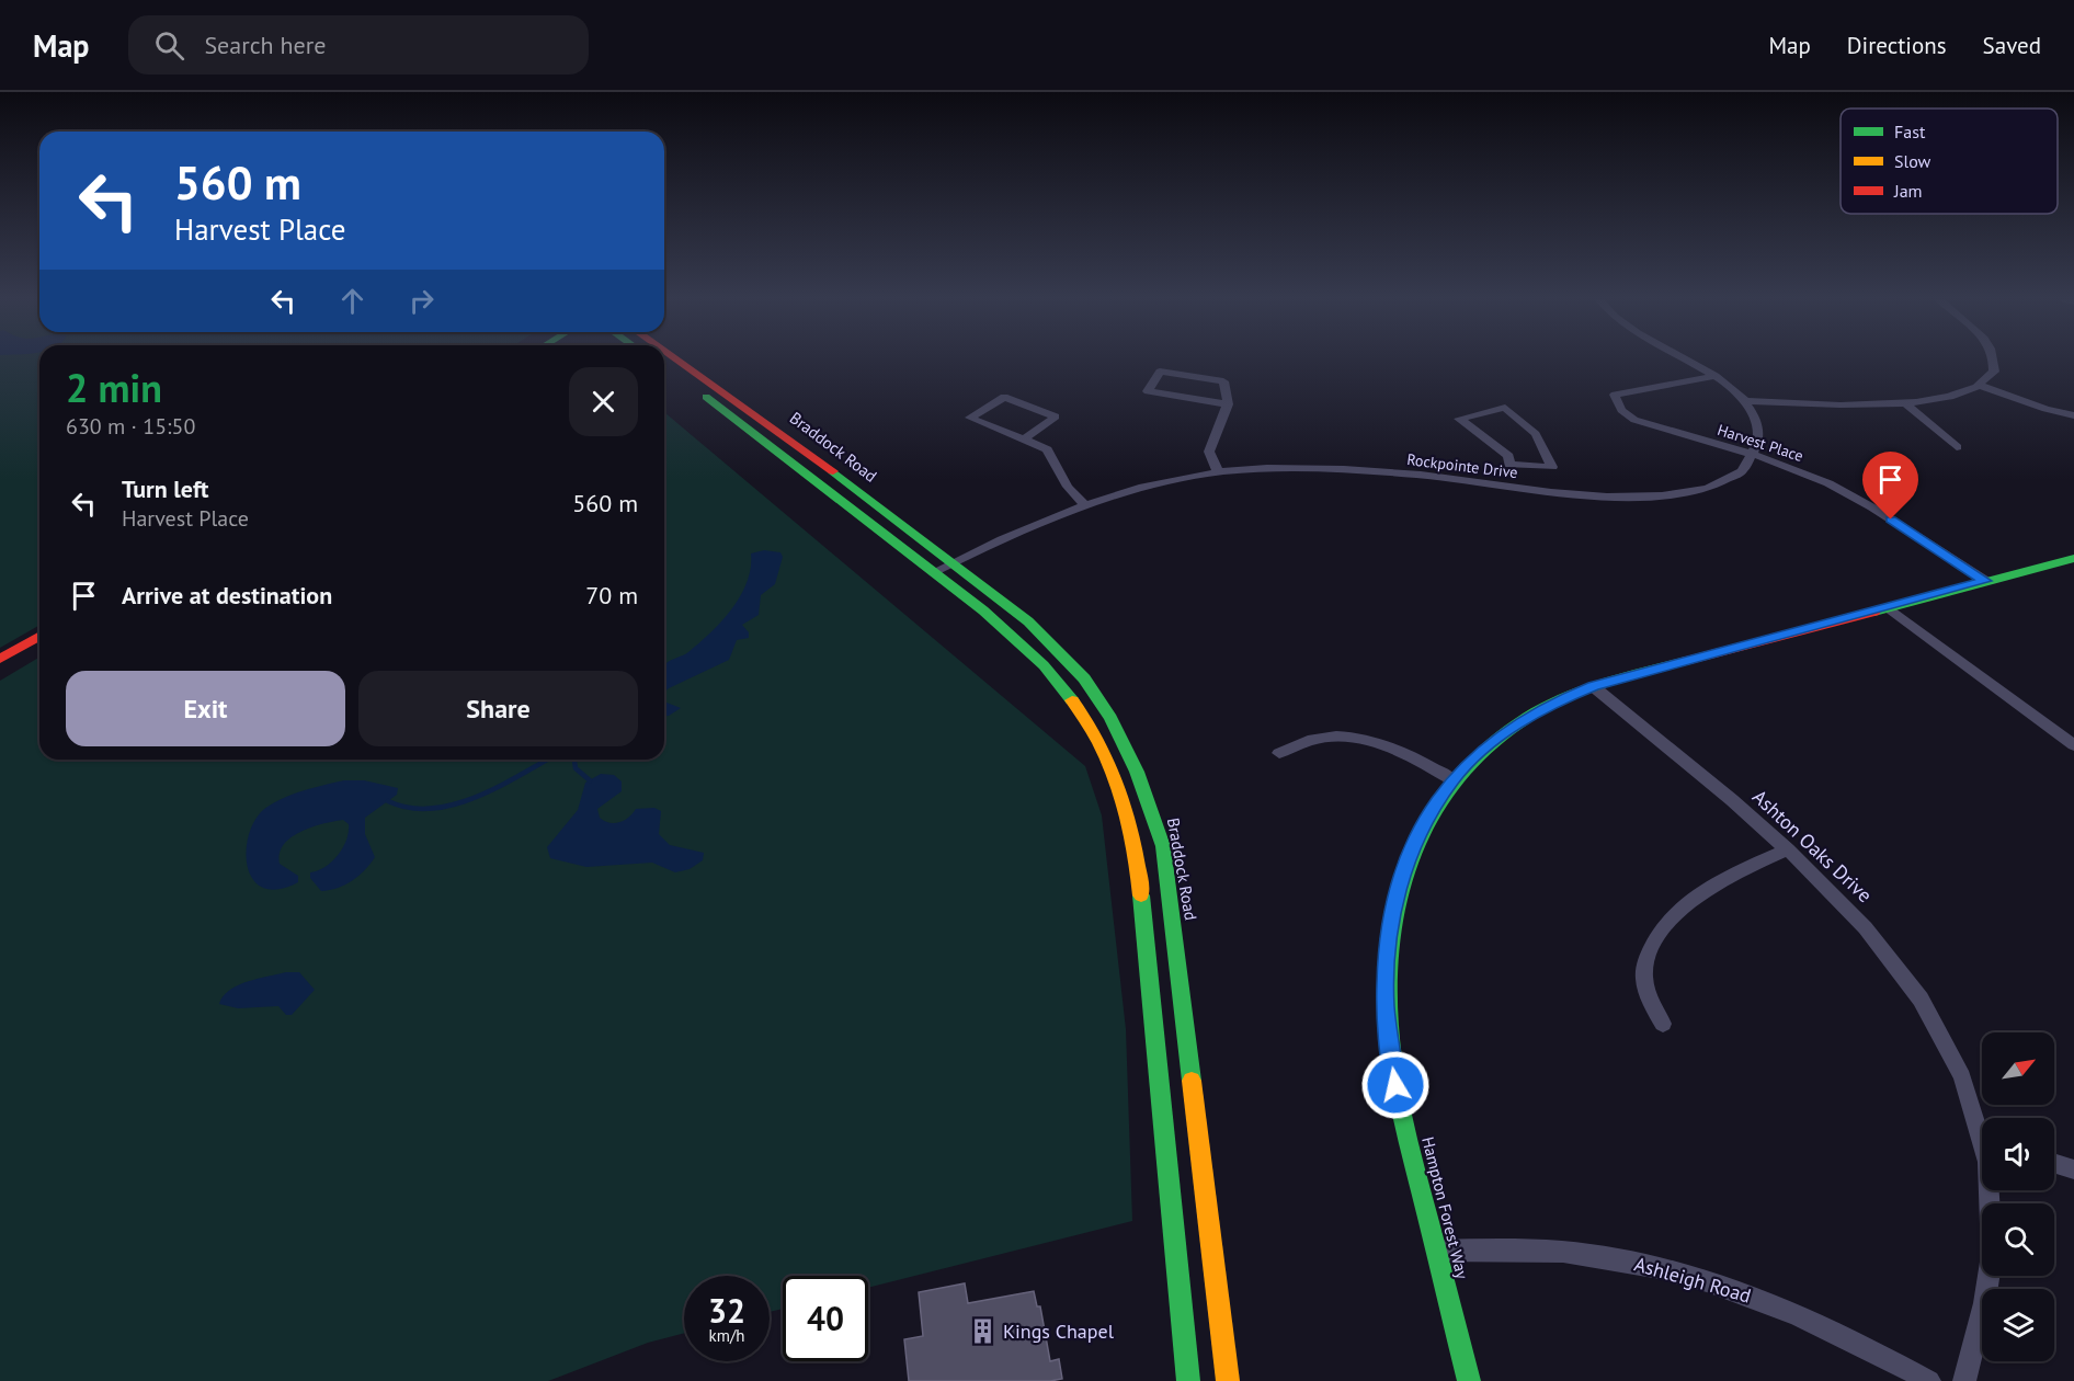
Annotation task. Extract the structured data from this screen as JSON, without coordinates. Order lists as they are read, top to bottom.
{
  "streets": {
    "main road": ["Braddock Road", "Hampton Forest Way"],
    "street": [
      "Harvest Place",
      "Rockpointe Drive",
      "Ashton Oaks Drive",
      "Ashleigh Road"
    ]
  },
  "crossings": [
    ["Harvest Place", "Rockpointe Drive"],
    ["Harvest Place", "Hampton Forest Way"],
    ["Braddock Road", "Rockpointe Drive"],
    ["Ashton Oaks Drive", "Hampton Forest Way"],
    ["Hampton Forest Way", "Ashleigh Road"]
  ],
  "places": {
    "building": ["Kings Chapel"]
  },
  "legend": ["Fast", "Slow", "Jam"],
  "north": "top right",
  "page": {
    "header": "Map",
    "search": "Search here",
    "nav": ["Map", "Directions", "Saved"],
    "turn": ["560 m", "Harvest Place"],
    "heading": ["2 min", "630 m · 15:50"],
    "list": [
      {
        "name": "Turn left",
        "note": "Harvest Place",
        "value": "560 m"
      },
      {
        "name": "Arrive at destination",
        "value": "70 m"
      }
    ],
    "buttons": ["Exit", "Share"],
    "speed": "32 km/h",
    "limit": "40"
  }
}
